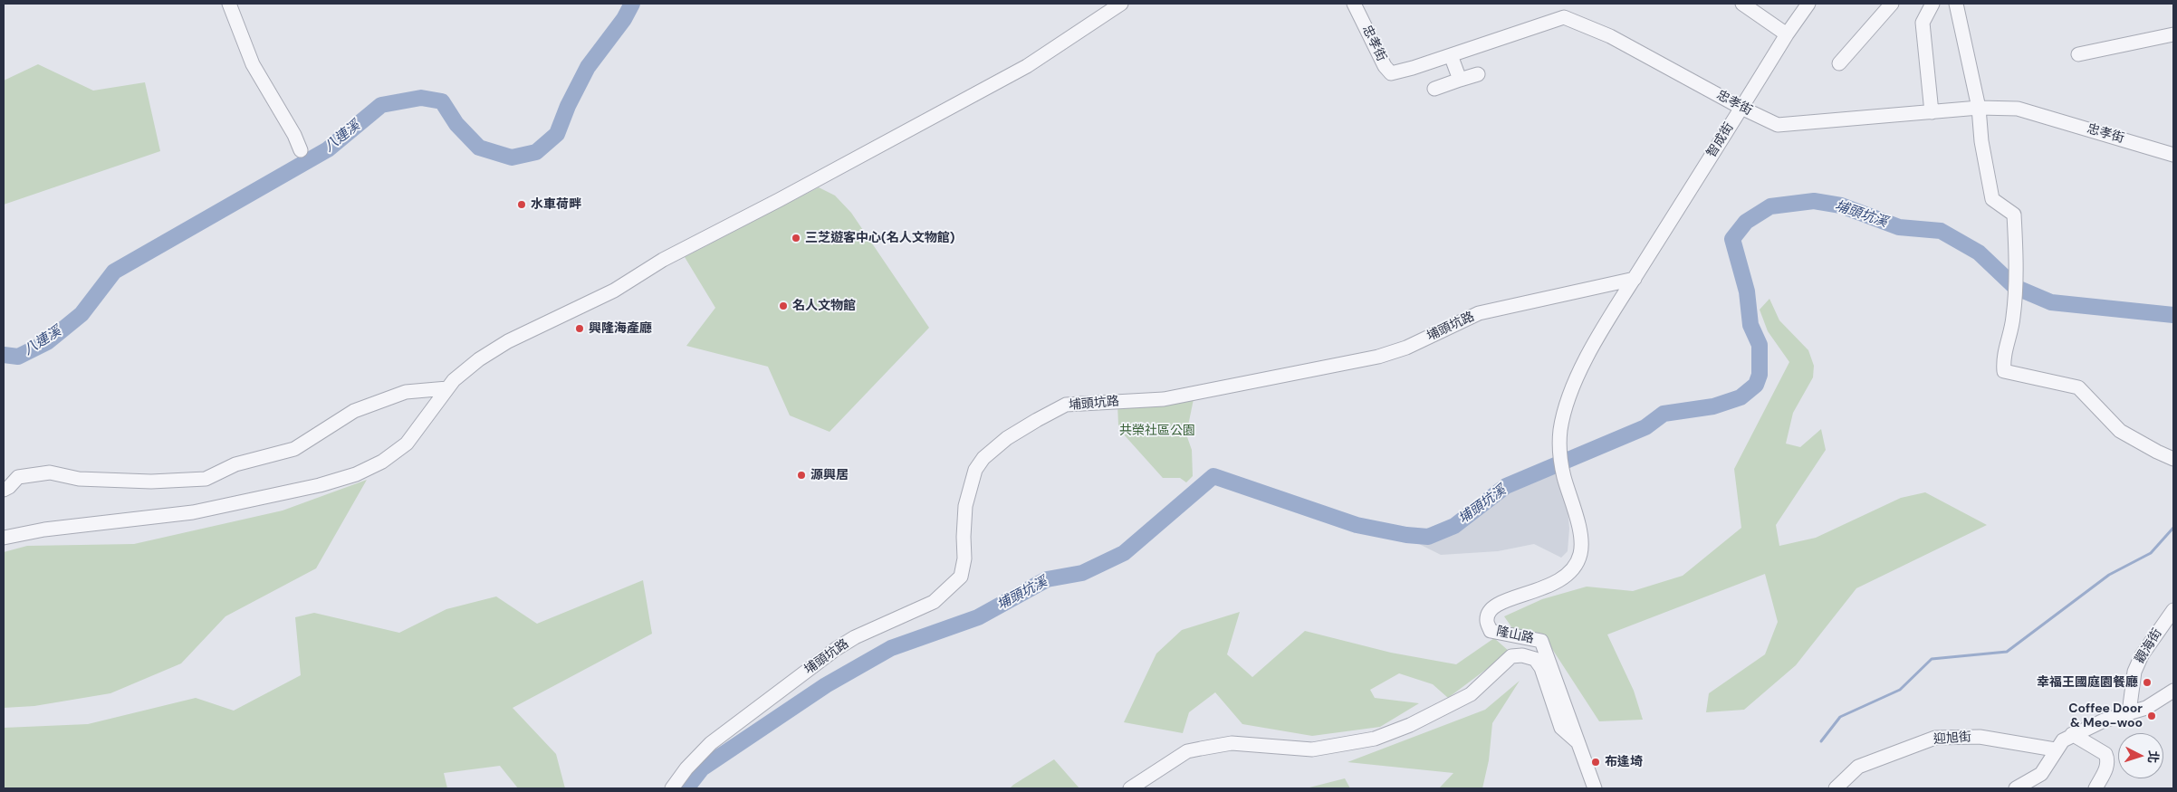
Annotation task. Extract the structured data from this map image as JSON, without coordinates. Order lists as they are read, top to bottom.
{
  "streets": {
    "street": [
      "忠孝街",
      "智成街",
      "埔頭坑路",
      "隆山路",
      "觀海街",
      "迎旭街"
    ]
  },
  "crossings": [
    ["忠孝街", "智成街"],
    ["智成街", "埔頭坑路"],
    ["智成街", "隆山路"],
    ["埔頭坑路", "隆山路"]
  ],
  "water": ["八連溪", "埔頭坑溪"],
  "parks": ["共榮社區公園"],
  "places": [
    "水車荷畔",
    "三芝遊客中心(名人文物館)",
    "名人文物館",
    "興隆海產廳",
    "源興居",
    "幸福王國庭園餐廳",
    "Coffee Door & Meo-woo",
    "布逢埼"
  ],
  "north": "right"
}
